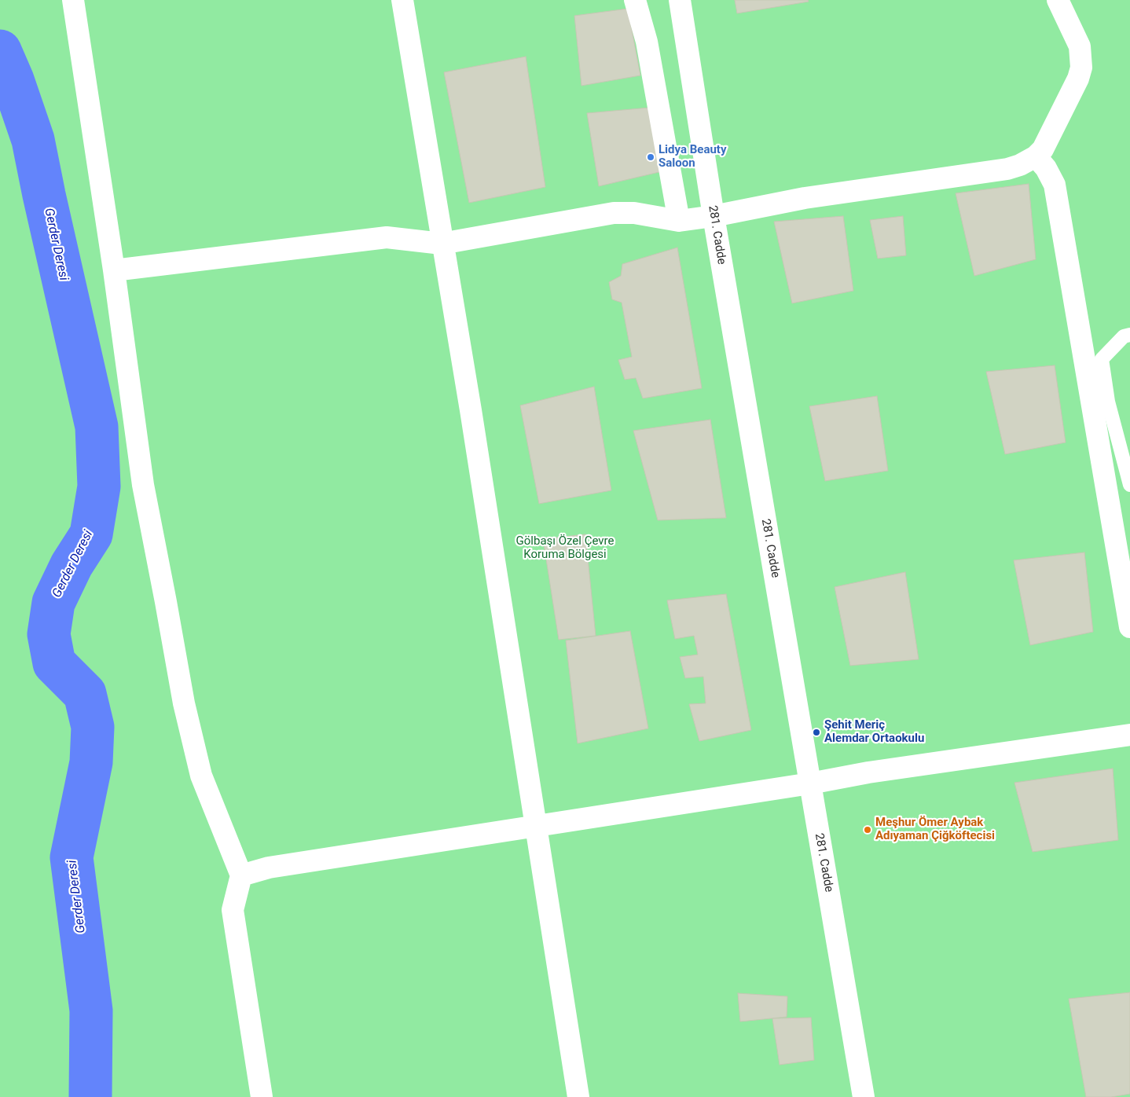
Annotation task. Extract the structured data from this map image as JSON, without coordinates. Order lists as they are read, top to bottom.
{
  "streets": {
    "street": ["281. Cadde"]
  },
  "water": ["Gerder Deresi"],
  "parks": ["Gölbaşı Özel Çevre Koruma Bölgesi"],
  "places": ["Lidya Beauty Saloon", "Şehit Meriç Alemdar Ortaokulu", "Meşhur Ömer Aybak Adıyaman Çiğköftecisi"]
}
